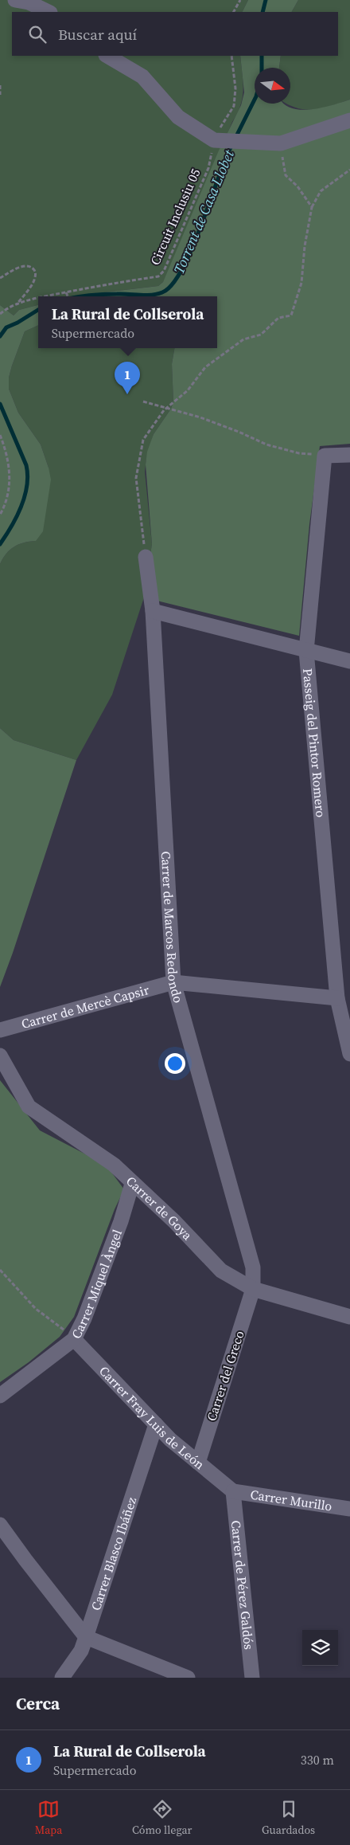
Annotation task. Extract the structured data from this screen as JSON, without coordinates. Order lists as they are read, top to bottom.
{
  "streets": {
    "street": [
      "Passeig del Pintor Romero",
      "Carrer de Marcos Redondo",
      "Carrer de Mercè Capsir",
      "Carrer de Goya",
      "Carrer Miquel Àngel",
      "Carrer del Greco",
      "Carrer Fray Luis de León",
      "Carrer Murillo",
      "Carrer Blasco Ibáñez",
      "Carrer de Pérez Galdós"
    ],
    "path": ["Circuit Inclusiu 05"]
  },
  "crossings": [
    ["Passeig del Pintor Romero", "Carrer de Mercè Capsir"],
    ["Carrer de Marcos Redondo", "Carrer de Mercè Capsir"],
    ["Carrer de Marcos Redondo", "Carrer de Goya"],
    ["Carrer de Marcos Redondo", "Carrer del Greco"],
    ["Carrer de Goya", "Carrer Miquel Àngel"],
    ["Carrer de Goya", "Carrer del Greco"],
    ["Carrer Miquel Àngel", "Carrer Fray Luis de León"],
    ["Carrer del Greco", "Carrer Fray Luis de León"],
    ["Carrer Fray Luis de León", "Carrer Murillo"],
    ["Carrer Fray Luis de León", "Carrer Blasco Ibáñez"],
    ["Carrer Fray Luis de León", "Carrer de Pérez Galdós"],
    ["Carrer Murillo", "Carrer de Pérez Galdós"]
  ],
  "water": ["Torrent de Casa Llobet"],
  "north": "right",
  "page": {
    "search": "Buscar aquí",
    "popup": ["La Rural de Collserola", "Supermercado"],
    "pins": "1",
    "heading": "Cerca",
    "list": [
      {
        "mark": "1",
        "name": "La Rural de Collserola",
        "note": "Supermercado",
        "value": "330 m"
      }
    ],
    "nav": ["Mapa", "Cómo llegar", "Guardados"]
  }
}
